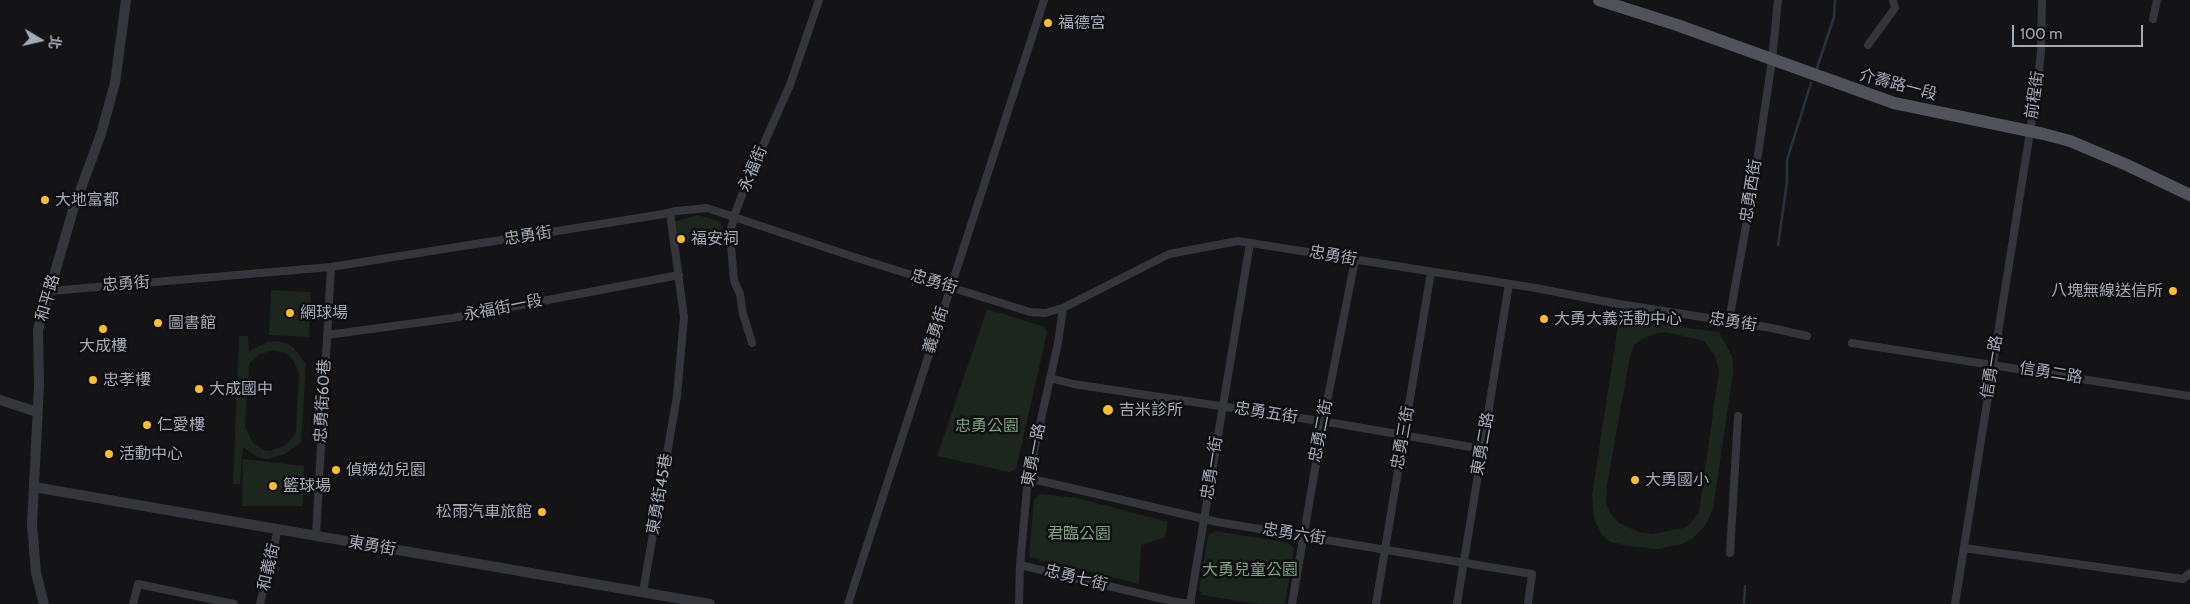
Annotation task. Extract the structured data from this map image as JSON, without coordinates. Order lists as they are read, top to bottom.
{
  "streets": {
    "main road": ["介壽路一段"],
    "street": [
      "前程街",
      "永福街",
      "忠勇西街",
      "忠勇街",
      "和平路",
      "永福街一段",
      "義勇街",
      "信勇一路",
      "信勇二路",
      "忠勇街60巷",
      "忠勇五街",
      "忠勇二街",
      "忠勇三街",
      "東勇二路",
      "東勇一路",
      "忠勇一街",
      "東勇街45巷",
      "忠勇六街",
      "東勇街",
      "和義街",
      "忠勇七街"
    ]
  },
  "crossings": [
    ["介壽路一段", "前程街"],
    ["介壽路一段", "忠勇西街"],
    ["介壽路一段", "信勇一路"],
    ["前程街", "信勇一路"],
    ["永福街", "忠勇街"],
    ["忠勇西街", "忠勇街"],
    ["忠勇街", "和平路"],
    ["忠勇街", "義勇街"],
    ["忠勇街", "忠勇街60巷"],
    ["忠勇街", "忠勇二街"],
    ["忠勇街", "忠勇三街"],
    ["忠勇街", "東勇二路"],
    ["忠勇街", "東勇一路"],
    ["忠勇街", "忠勇一街"],
    ["忠勇街", "東勇街45巷"],
    ["和平路", "東勇街"],
    ["永福街一段", "忠勇街60巷"],
    ["永福街一段", "東勇街45巷"],
    ["信勇一路", "信勇二路"],
    ["忠勇街60巷", "東勇街"],
    ["忠勇五街", "忠勇二街"],
    ["忠勇五街", "忠勇三街"],
    ["忠勇五街", "東勇二路"],
    ["忠勇五街", "東勇一路"],
    ["忠勇五街", "忠勇一街"],
    ["忠勇二街", "忠勇六街"],
    ["忠勇三街", "忠勇六街"],
    ["東勇二路", "忠勇六街"],
    ["東勇一路", "忠勇六街"],
    ["東勇一路", "忠勇七街"],
    ["忠勇一街", "忠勇六街"],
    ["忠勇一街", "忠勇七街"],
    ["東勇街45巷", "東勇街"],
    ["東勇街", "和義街"]
  ],
  "parks": ["忠勇公園", "君臨公園", "大勇兒童公園"],
  "places": [
    "福德宮",
    "大地富都",
    "福安祠",
    "八塊無線送信所",
    "網球場",
    "大勇大義活動中心",
    "圖書館",
    "大成樓",
    "忠孝樓",
    "大成國中",
    "吉米診所",
    "仁愛樓",
    "活動中心",
    "偵娣幼兒園",
    "大勇國小",
    "籃球場",
    "松雨汽車旅館"
  ],
  "scale_bar": "100 m",
  "north": "right"
}
